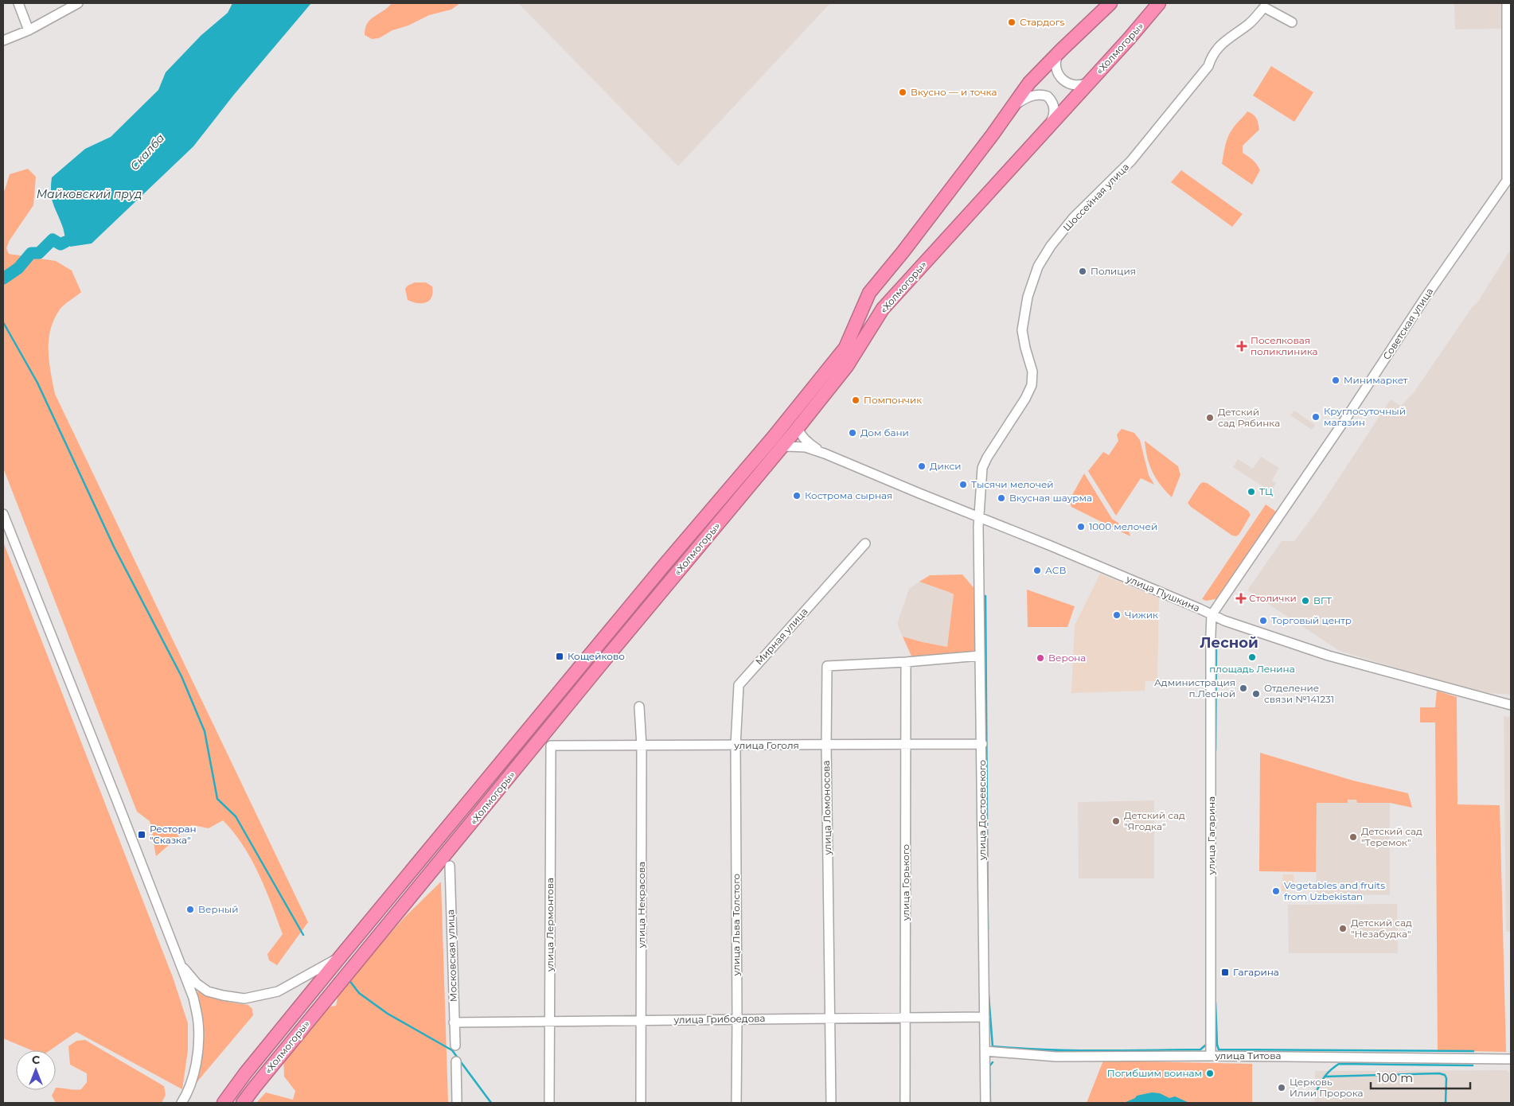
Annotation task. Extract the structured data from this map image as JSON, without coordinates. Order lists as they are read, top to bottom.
{
  "streets": {
    "highway": ["«Холмогоры»"],
    "street": [
      "Шоссейная улица",
      "Советская улица",
      "улица Пушкина",
      "Мирная улица",
      "улица Гоголя",
      "улица Ломоносова",
      "улица Достоевского",
      "улица Гагарина",
      "улица Горького",
      "улица Некрасова",
      "улица Лермонтова",
      "улица Льва Толстого",
      "Московская улица",
      "улица Грибоедова",
      "улица Титова"
    ]
  },
  "crossings": [
    ["Шоссейная улица", "улица Пушкина"],
    ["Шоссейная улица", "улица Достоевского"],
    ["Советская улица", "улица Пушкина"],
    ["Советская улица", "улица Гагарина"],
    ["улица Пушкина", "улица Достоевского"],
    ["улица Пушкина", "улица Гагарина"],
    ["Мирная улица", "улица Гоголя"],
    ["Мирная улица", "улица Льва Толстого"],
    ["улица Гоголя", "улица Ломоносова"],
    ["улица Гоголя", "улица Достоевского"],
    ["улица Гоголя", "улица Горького"],
    ["улица Гоголя", "улица Некрасова"],
    ["улица Гоголя", "улица Лермонтова"],
    ["улица Гоголя", "улица Льва Толстого"],
    ["улица Ломоносова", "улица Достоевского"],
    ["улица Ломоносова", "улица Горького"],
    ["улица Ломоносова", "улица Грибоедова"],
    ["улица Достоевского", "улица Грибоедова"],
    ["улица Достоевского", "улица Титова"],
    ["улица Гагарина", "улица Титова"],
    ["улица Горького", "улица Грибоедова"],
    ["улица Некрасова", "улица Грибоедова"],
    ["улица Лермонтова", "улица Грибоедова"],
    ["улица Льва Толстого", "улица Грибоедова"],
    ["Московская улица", "улица Грибоедова"]
  ],
  "districts": ["Лесной"],
  "water": ["Скалба", "Майковский пруд"],
  "places": {
    "other": [
      "Стардогs",
      "Вкусно — и точка",
      "Полиция",
      "Минимаркет",
      "Помпончик",
      "Круглосуточный магазин",
      "Детский сад Рябинка",
      "Дом бани",
      "Дикси",
      "Тысячи мелочей",
      "ТЦ",
      "Кострома сырная",
      "Вкусная шаурма",
      "1000 мелочей",
      "АСВ",
      "ВГТ",
      "Чижик",
      "Торговый центр",
      "площадь Ленина",
      "Верона",
      "Администрация п.Лесной",
      "Отделение связи №141231",
      "Детский сад \"Ягодка\"",
      "Детский сад \"Теремок\"",
      "Vegetables and fruits from Uzbekistan",
      "Верный",
      "Детский сад \"Незабудка\"",
      "Погибшим воинам",
      "Церковь Илии Пророка"
    ],
    "health": ["Поселковая поликлиника", "Столички"],
    "transit": ["Кощейково", "Ресторан \"Сказка\"", "Гагарина"]
  },
  "scale_bar": "100 m",
  "north": "top"
}
